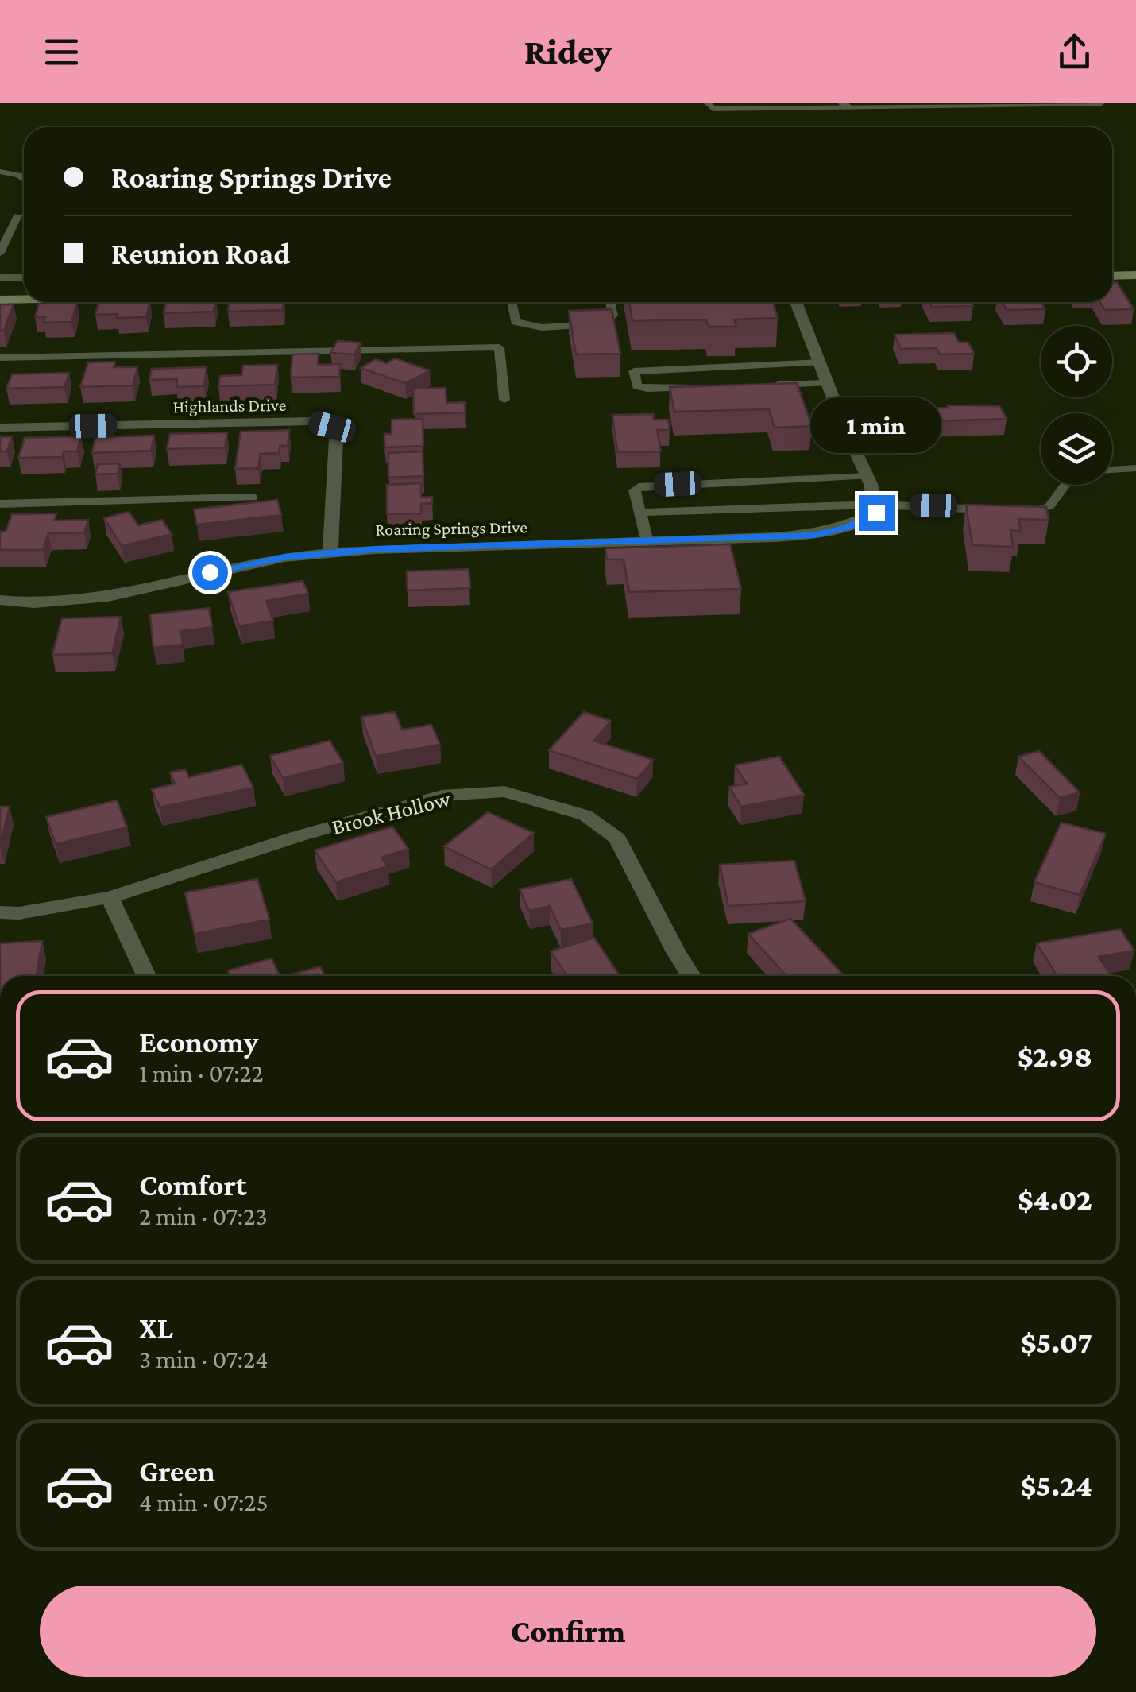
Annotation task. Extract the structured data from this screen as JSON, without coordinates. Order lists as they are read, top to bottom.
{
  "streets": {
    "street": ["Highlands Drive", "Roaring Springs Drive", "Brook Hollow"]
  },
  "crossings": [
    ["Highlands Drive", "Roaring Springs Drive"]
  ],
  "page": {
    "header": "Ridey",
    "banner": ["Roaring Springs Drive", "Reunion Road"],
    "bubble": "1 min",
    "list": [
      {
        "name": "Economy",
        "note": "1 min · 07:22",
        "value": "$2.98"
      },
      {
        "name": "Comfort",
        "note": "2 min · 07:23",
        "value": "$4.02"
      },
      {
        "name": "XL",
        "note": "3 min · 07:24",
        "value": "$5.07"
      },
      {
        "name": "Green",
        "note": "4 min · 07:25",
        "value": "$5.24"
      }
    ],
    "buttons": "Confirm"
  }
}
